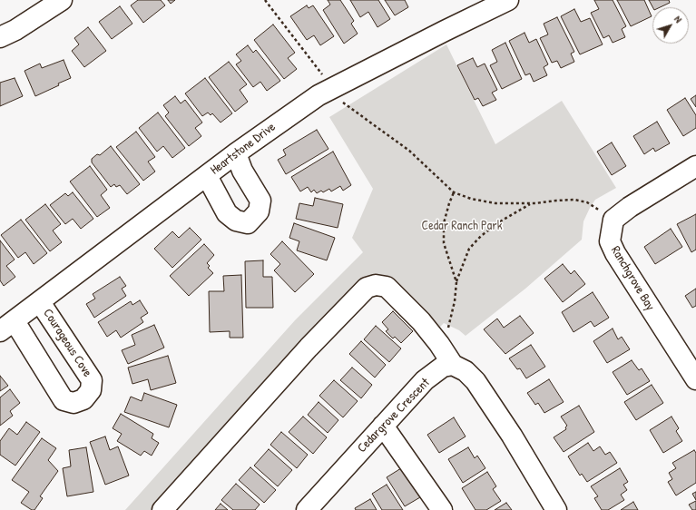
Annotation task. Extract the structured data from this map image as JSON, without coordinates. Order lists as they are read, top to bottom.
{
  "streets": {
    "street": [
      "Heartstone Drive",
      "Ranchgrove Bay",
      "Courageous Cove",
      "Cedargrove Crescent"
    ]
  },
  "crossings": [
    ["Heartstone Drive", "Courageous Cove"]
  ],
  "parks": ["Cedar Ranch Park"],
  "north": "top right"
}
